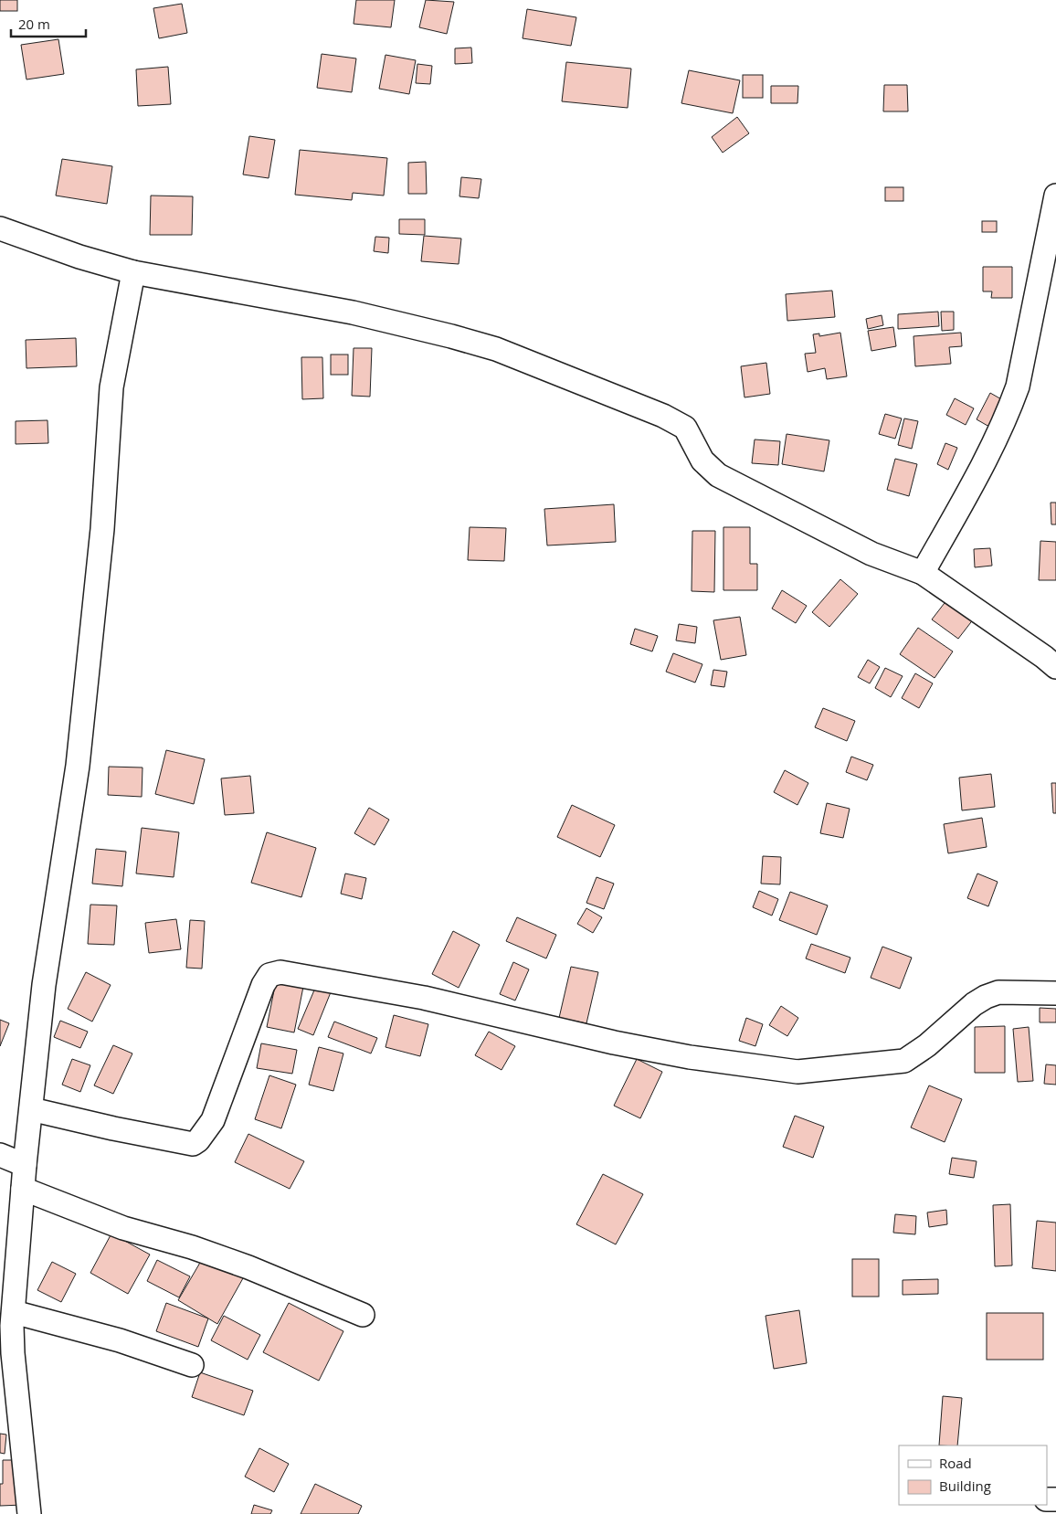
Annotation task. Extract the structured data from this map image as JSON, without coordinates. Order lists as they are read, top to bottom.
{
  "legend": ["Road", "Building"],
  "scale_bar": "20 m"
}
